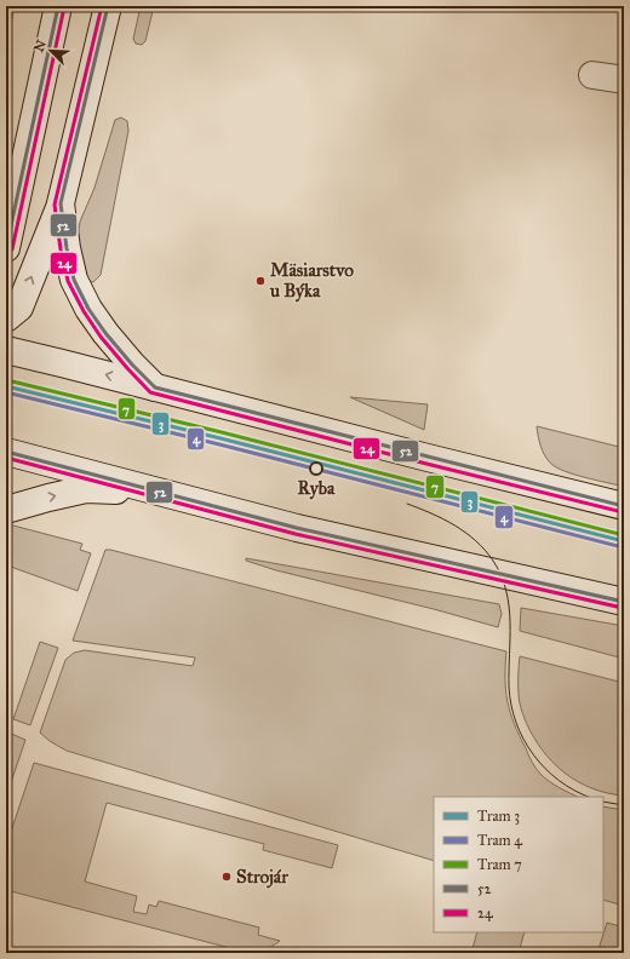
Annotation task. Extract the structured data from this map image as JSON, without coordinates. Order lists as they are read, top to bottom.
{
  "places": ["Mäsiarstvo u Býka", "Ryba", "Strojár"],
  "lines": [
    "transit line 52",
    "transit line 24",
    "tram line 7",
    "tram line 3",
    "tram line 4"
  ],
  "legend": [
    "Tram 3",
    "Tram 4",
    "Tram 7",
    "52",
    "24"
  ],
  "north": "top left"
}
